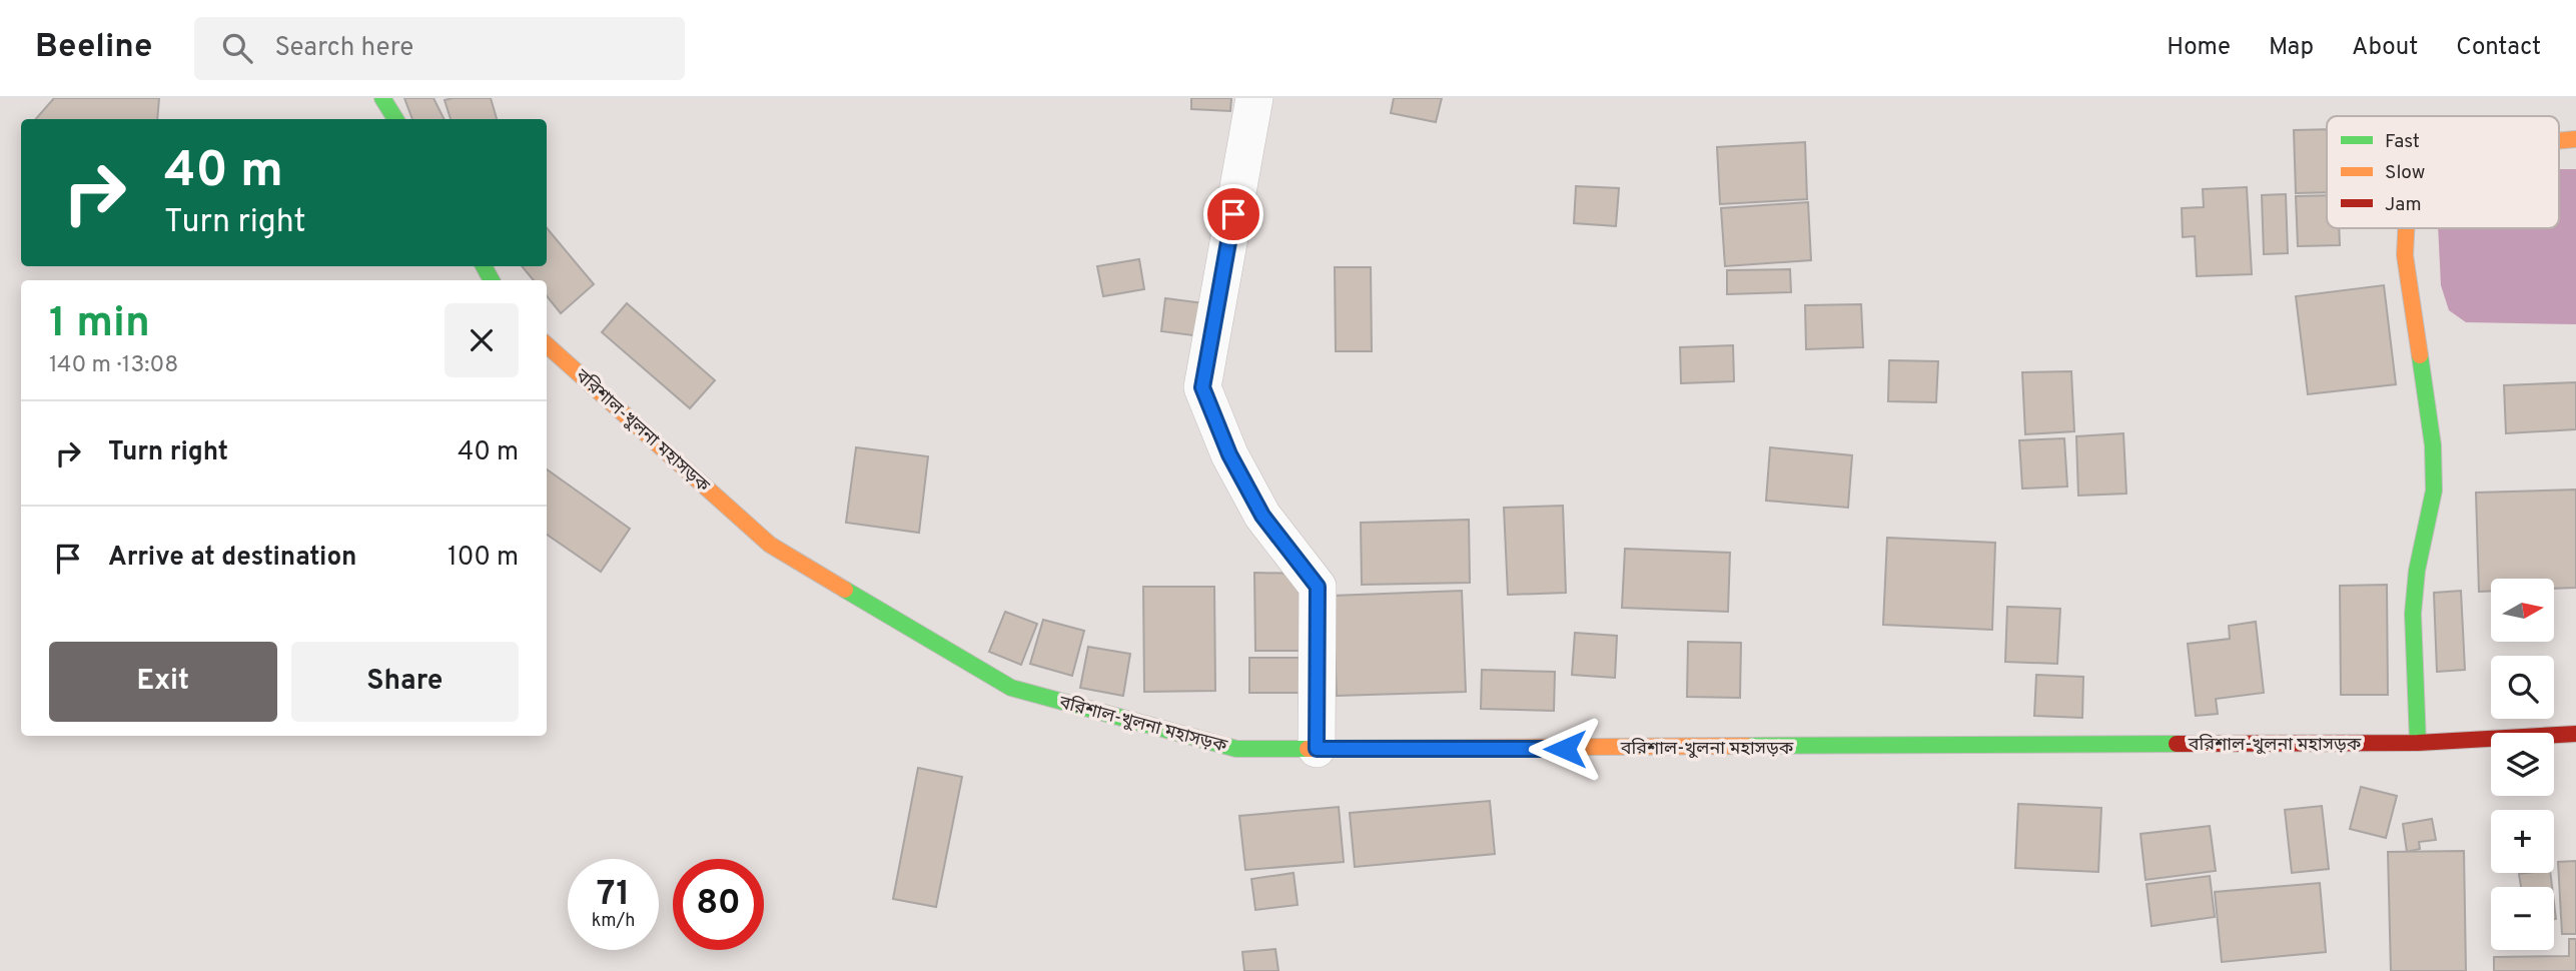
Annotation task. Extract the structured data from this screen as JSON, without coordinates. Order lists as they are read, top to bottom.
{
  "streets": {
    "main road": ["বরিশাল-খুলনা মহাসড়ক"]
  },
  "legend": ["Fast", "Slow", "Jam"],
  "north": "right",
  "page": {
    "header": "Beeline",
    "search": "Search here",
    "nav": [
      "Home",
      "Map",
      "About",
      "Contact"
    ],
    "turn": ["40 m", "Turn right"],
    "heading": ["1 min", "140 m · 13:08"],
    "list": [
      {
        "name": "Turn right",
        "value": "40 m"
      },
      {
        "name": "Arrive at destination",
        "value": "100 m"
      }
    ],
    "map_buttons": ["+", "−"],
    "buttons": ["Exit", "Share"],
    "speed": "71 km/h",
    "limit": "80"
  }
}
